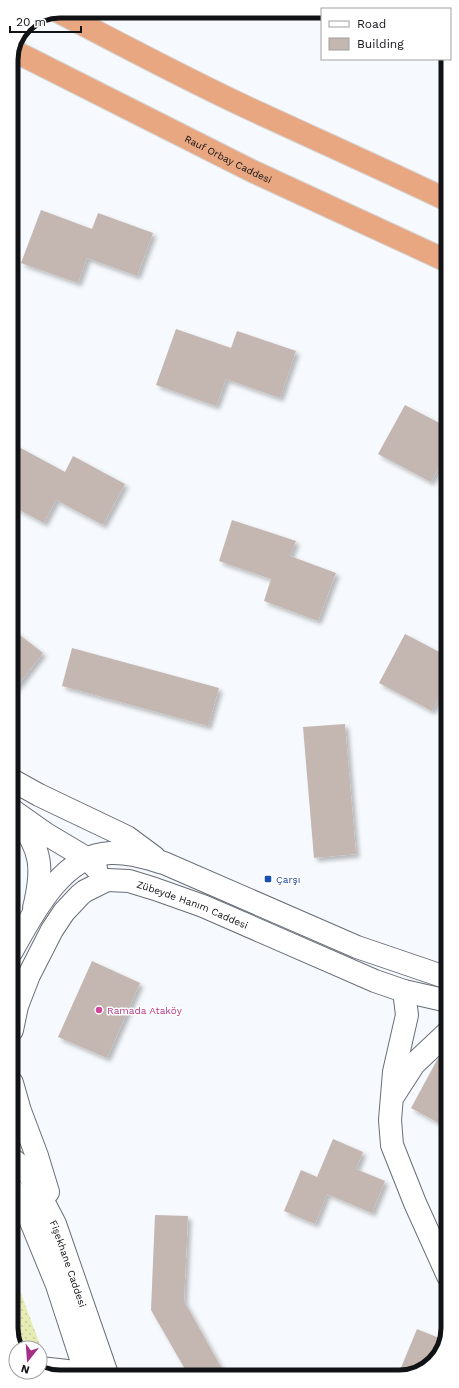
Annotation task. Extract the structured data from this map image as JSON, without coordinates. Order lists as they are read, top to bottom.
{
  "streets": {
    "highway": ["Rauf Orbay Caddesi"],
    "main road": ["Zübeyde Hanım Caddesi", "Fişekhane Caddesi"]
  },
  "places": {
    "transit": ["Çarşı"],
    "other": ["Ramada Ataköy"]
  },
  "legend": ["Road", "Building"],
  "scale_bar": "20 m",
  "north": "bottom"
}
